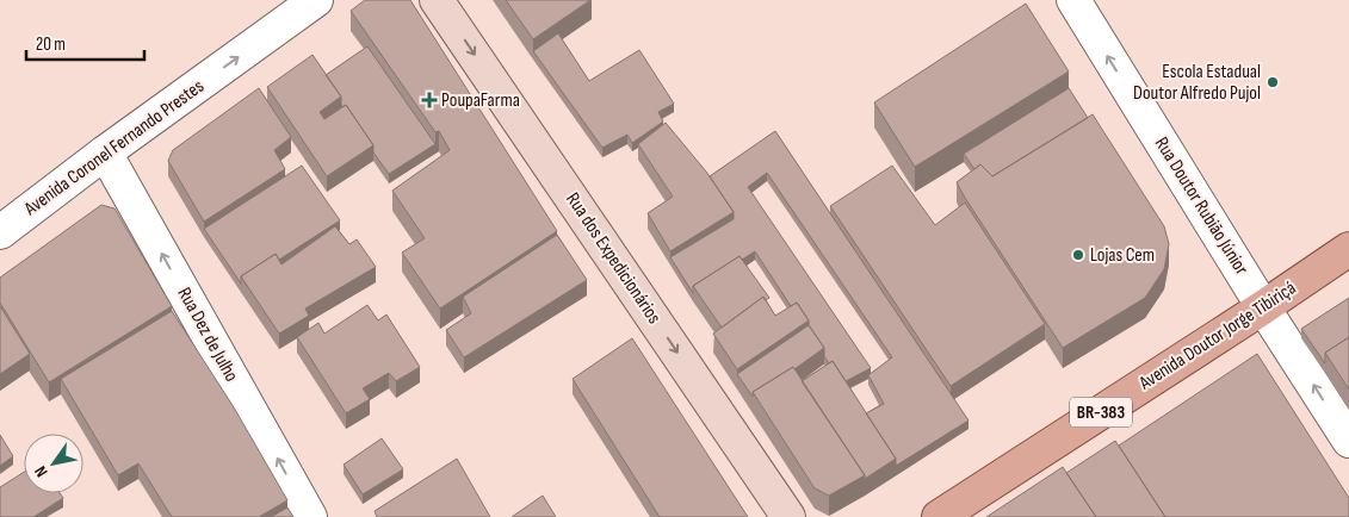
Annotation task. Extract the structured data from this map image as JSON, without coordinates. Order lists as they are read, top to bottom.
{
  "streets": {
    "main road": ["Rua dos Expedicionários", "Avenida Doutor Jorge Tibiriçá", "BR-383"],
    "street": ["Avenida Coronel Fernando Prestes", "Rua Doutor Rubião Júnior", "Rua Dez de Julho"]
  },
  "crossings": [
    ["Avenida Coronel Fernando Prestes", "Rua Dez de Julho"],
    ["Rua Doutor Rubião Júnior", "Avenida Doutor Jorge Tibiriçá"]
  ],
  "one_way": [
    "Avenida Coronel Fernando Prestes",
    "Rua Doutor Rubião Júnior",
    "Rua dos Expedicionários",
    "Rua Dez de Julho"
  ],
  "places": {
    "other": ["Escola Estadual Doutor Alfredo Pujol", "Lojas Cem"],
    "health": ["PoupaFarma"]
  },
  "scale_bar": "20 m",
  "north": "bottom left"
}
